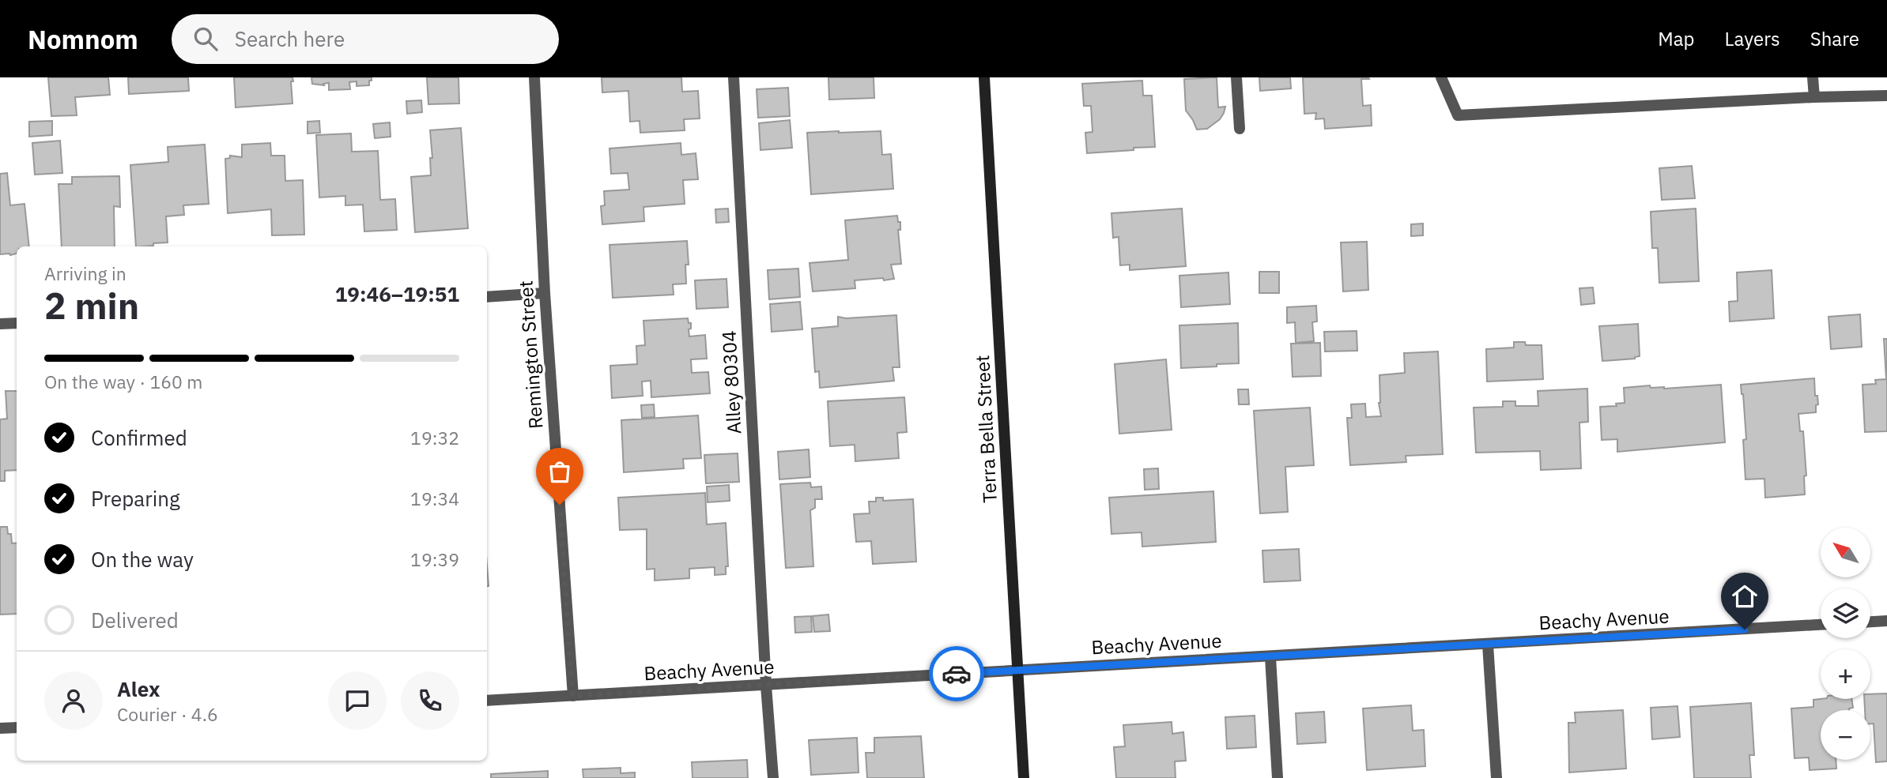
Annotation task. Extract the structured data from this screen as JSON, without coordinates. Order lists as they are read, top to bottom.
{
  "streets": {
    "main road": ["Terra Bella Street"],
    "street": ["Remington Street", "Alley 80304", "Beachy Avenue"]
  },
  "crossings": [
    ["Remington Street", "Beachy Avenue"],
    ["Alley 80304", "Beachy Avenue"],
    ["Terra Bella Street", "Beachy Avenue"]
  ],
  "north": "top left",
  "page": {
    "header": "Nomnom",
    "search": "Search here",
    "nav": ["Map", "Layers", "Share"],
    "heading": ["2 min", "Arriving in", "19:46–19:51"],
    "panel": ["Alex", "Courier · 4.6"],
    "bar": "On the way · 160 m",
    "list": [
      ["Confirmed", "19:32"],
      ["Preparing", "19:34"],
      ["On the way", "19:39"],
      "Delivered"
    ],
    "map_buttons": ["+", "−"]
  }
}
